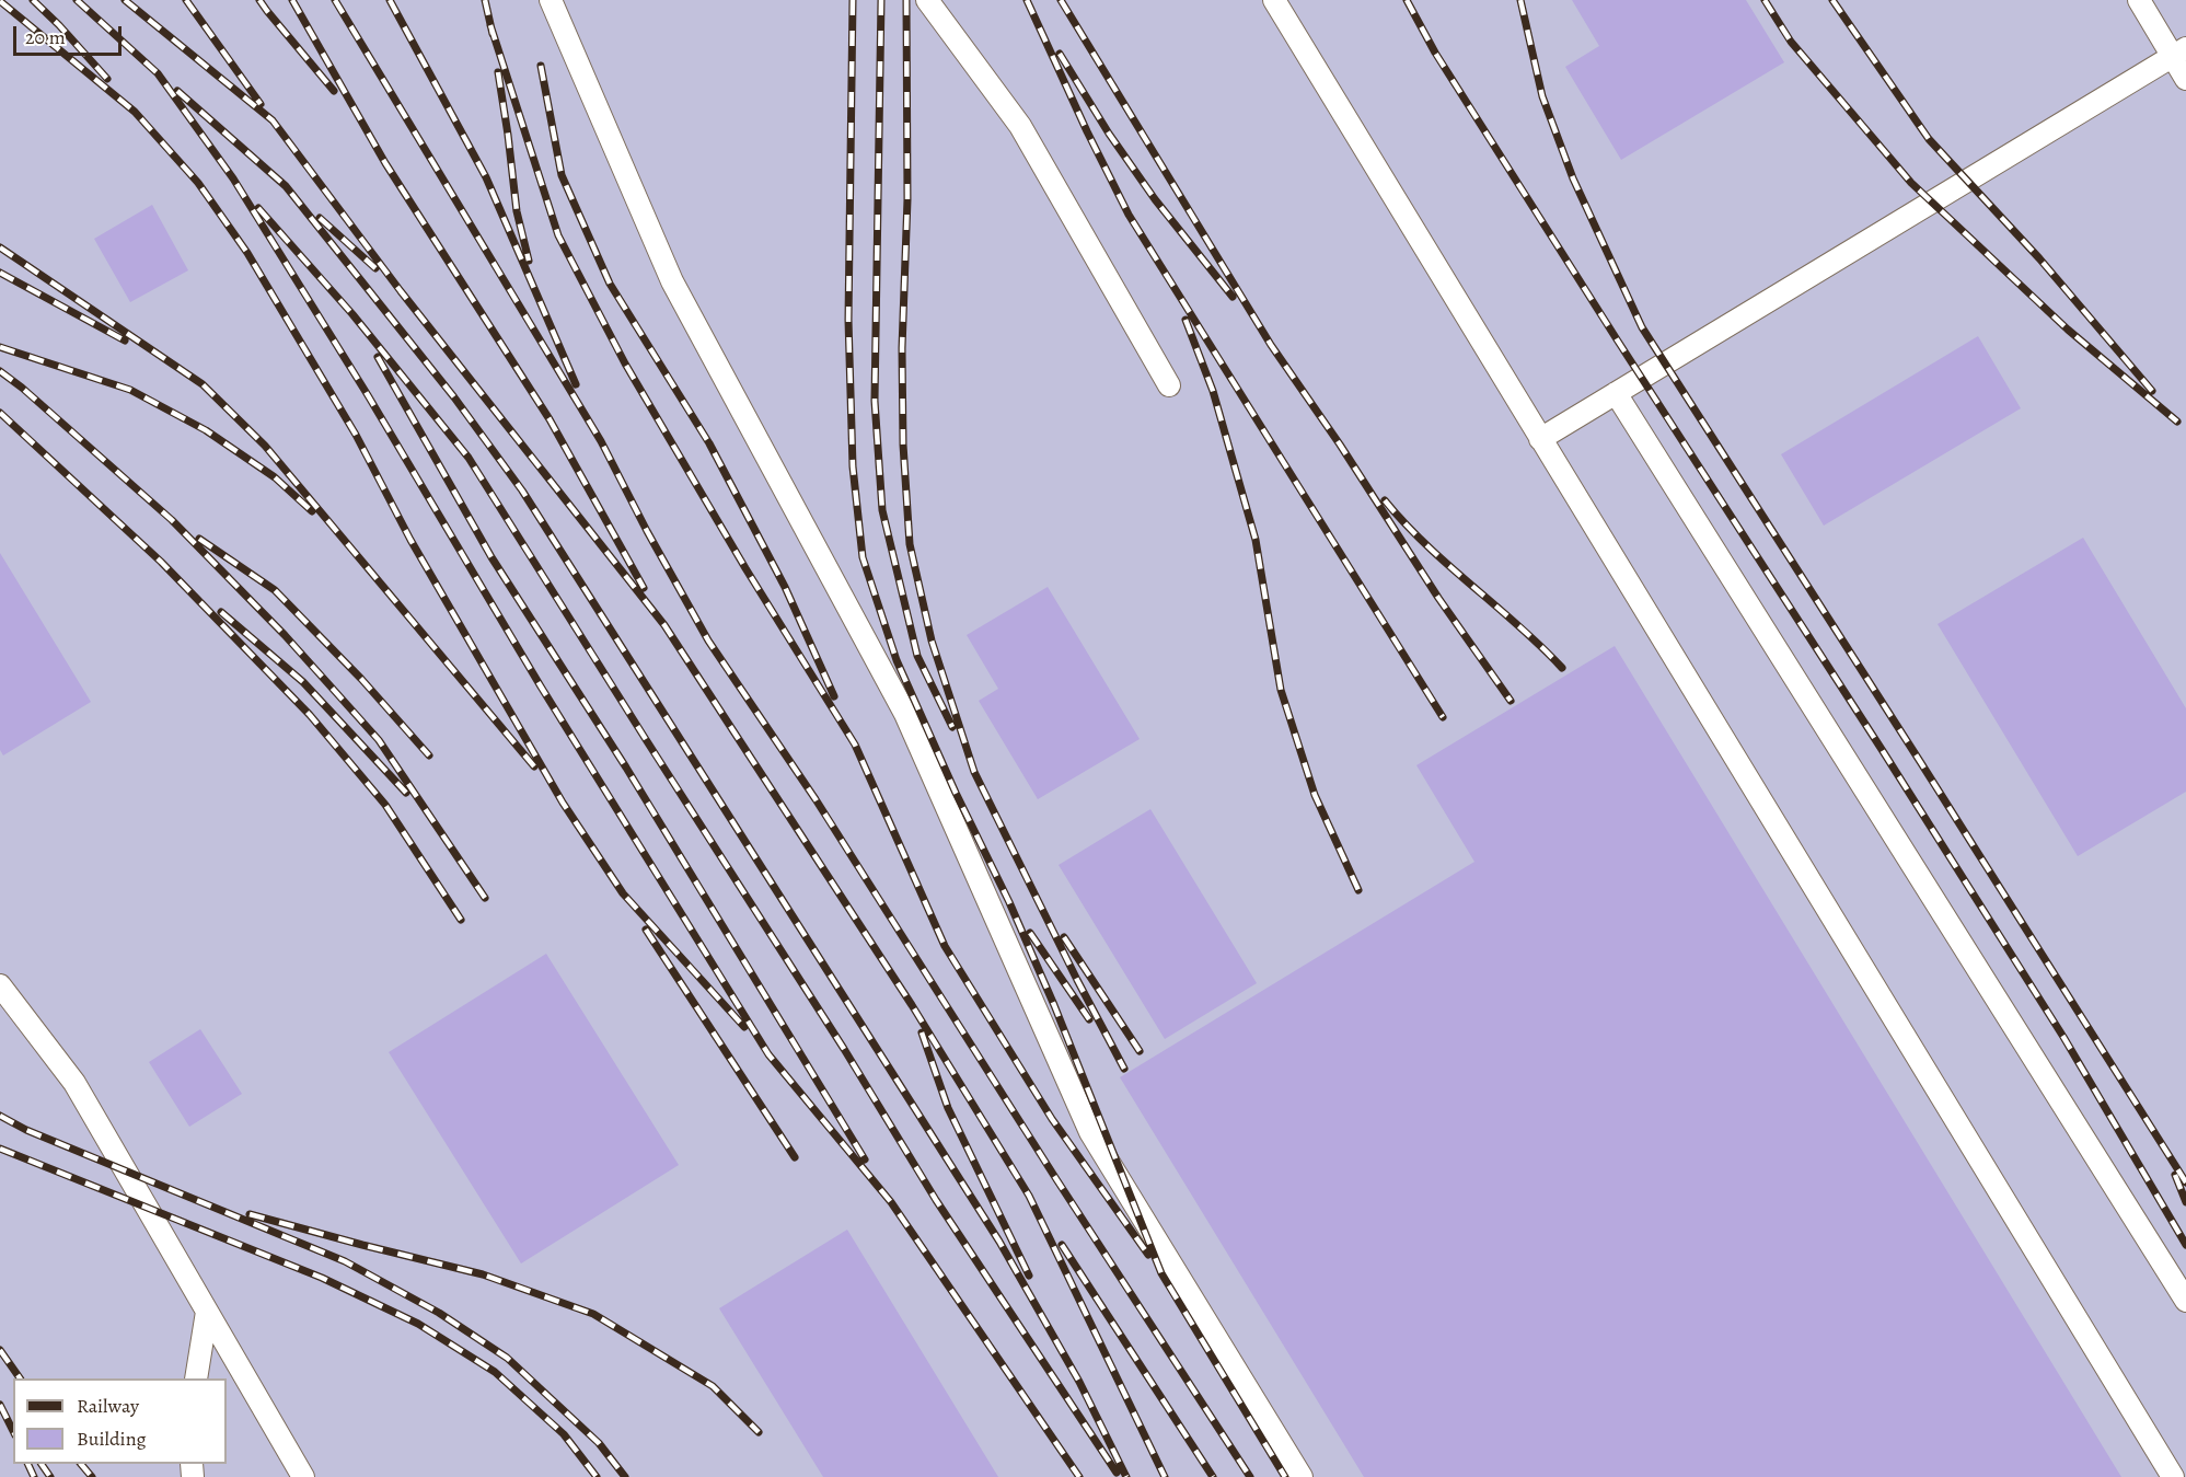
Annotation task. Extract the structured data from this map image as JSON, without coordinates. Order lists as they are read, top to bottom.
{
  "legend": ["Railway", "Building"],
  "scale_bar": "20 m"
}
